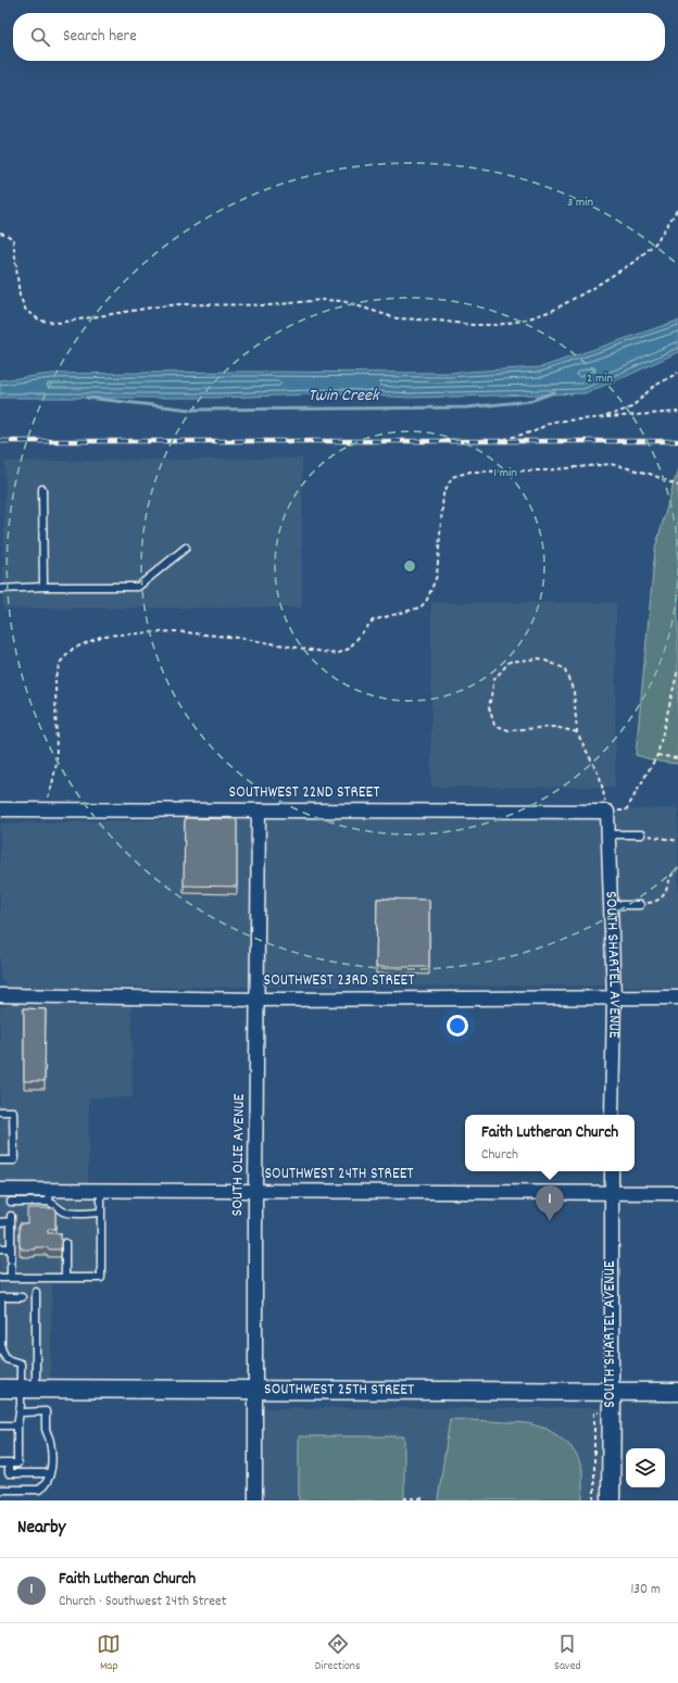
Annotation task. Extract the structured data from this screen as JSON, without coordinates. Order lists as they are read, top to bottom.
{
  "streets": {
    "street": [
      "SOUTHWEST 22ND STREET",
      "SOUTH SHARTEL AVENUE",
      "SOUTHWEST 23RD STREET",
      "SOUTH OLIE AVENUE",
      "SOUTHWEST 24TH STREET",
      "SOUTHWEST 25TH STREET"
    ]
  },
  "crossings": [
    ["SOUTHWEST 22ND STREET", "SOUTH SHARTEL AVENUE"],
    ["SOUTHWEST 22ND STREET", "SOUTH OLIE AVENUE"],
    ["SOUTH SHARTEL AVENUE", "SOUTHWEST 23RD STREET"],
    ["SOUTH SHARTEL AVENUE", "SOUTHWEST 24TH STREET"],
    ["SOUTH SHARTEL AVENUE", "SOUTHWEST 25TH STREET"],
    ["SOUTHWEST 23RD STREET", "SOUTH OLIE AVENUE"],
    ["SOUTH OLIE AVENUE", "SOUTHWEST 24TH STREET"],
    ["SOUTH OLIE AVENUE", "SOUTHWEST 25TH STREET"]
  ],
  "water": ["Twin Creek"],
  "page": {
    "search": "Search here",
    "popup": ["Faith Lutheran Church", "Church"],
    "pins": "1",
    "heading": "Nearby",
    "list": [
      {
        "mark": "1",
        "name": "Faith Lutheran Church",
        "note": "Church · Southwest 24th Street",
        "value": "130 m"
      }
    ],
    "nav": ["Map", "Directions", "Saved"]
  },
  "rings": ["3 min", "2 min", "1 min"]
}
